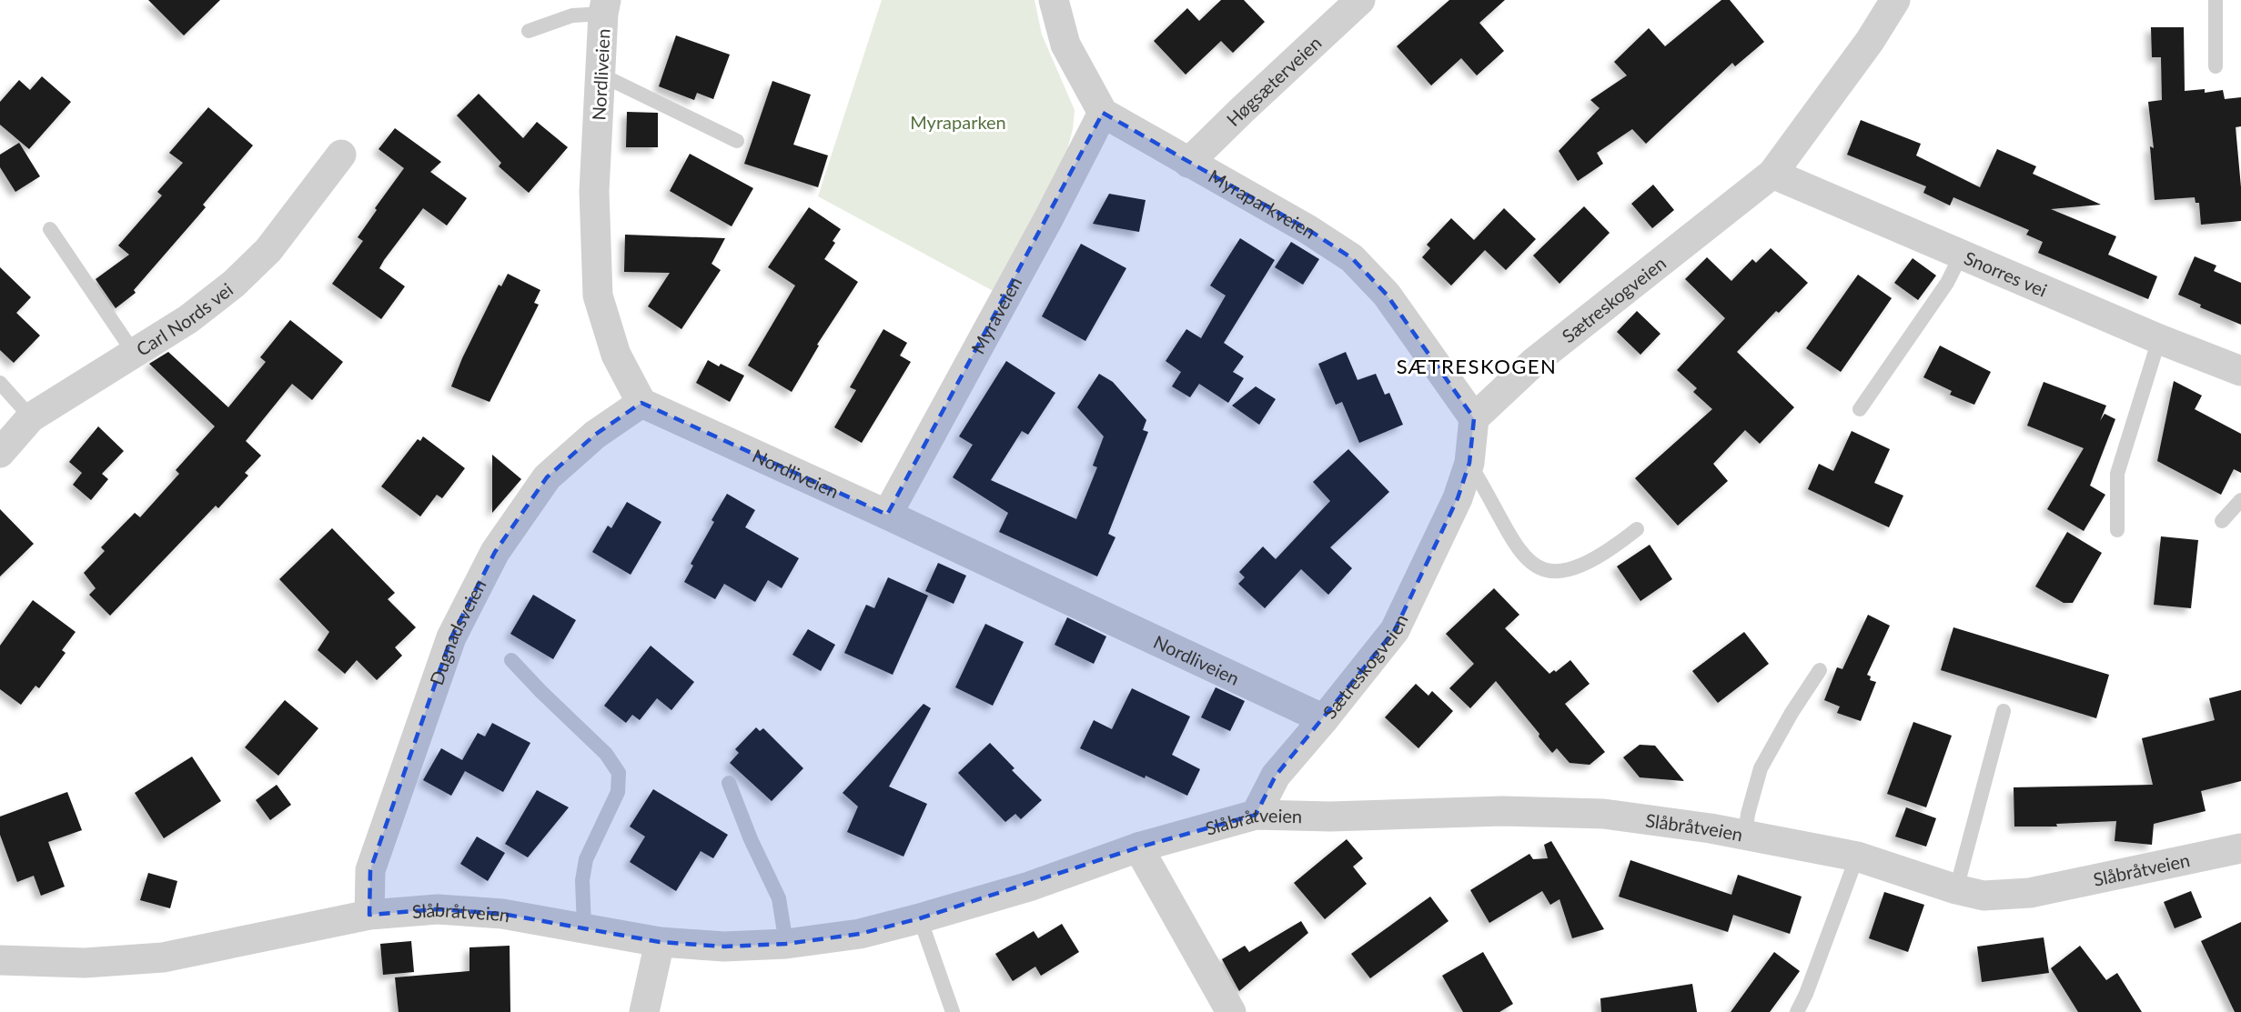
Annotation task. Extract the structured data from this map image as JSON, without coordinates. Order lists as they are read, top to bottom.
{
  "streets": {
    "street": [
      "Nordliveien",
      "Høgsæterveien",
      "Myraparkveien",
      "Snorres vei",
      "Sætreskogveien",
      "Myraveien",
      "Carl Nords vei",
      "Dugnadsveien",
      "Slåbråtveien"
    ]
  },
  "crossings": [
    ["Nordliveien", "Sætreskogveien"],
    ["Nordliveien", "Myraveien"],
    ["Nordliveien", "Dugnadsveien"],
    ["Høgsæterveien", "Myraparkveien"],
    ["Myraparkveien", "Sætreskogveien"],
    ["Myraparkveien", "Myraveien"],
    ["Snorres vei", "Sætreskogveien"],
    ["Sætreskogveien", "Slåbråtveien"],
    ["Dugnadsveien", "Slåbråtveien"]
  ],
  "districts": ["SÆTRESKOGEN"],
  "parks": ["Myraparken"]
}
